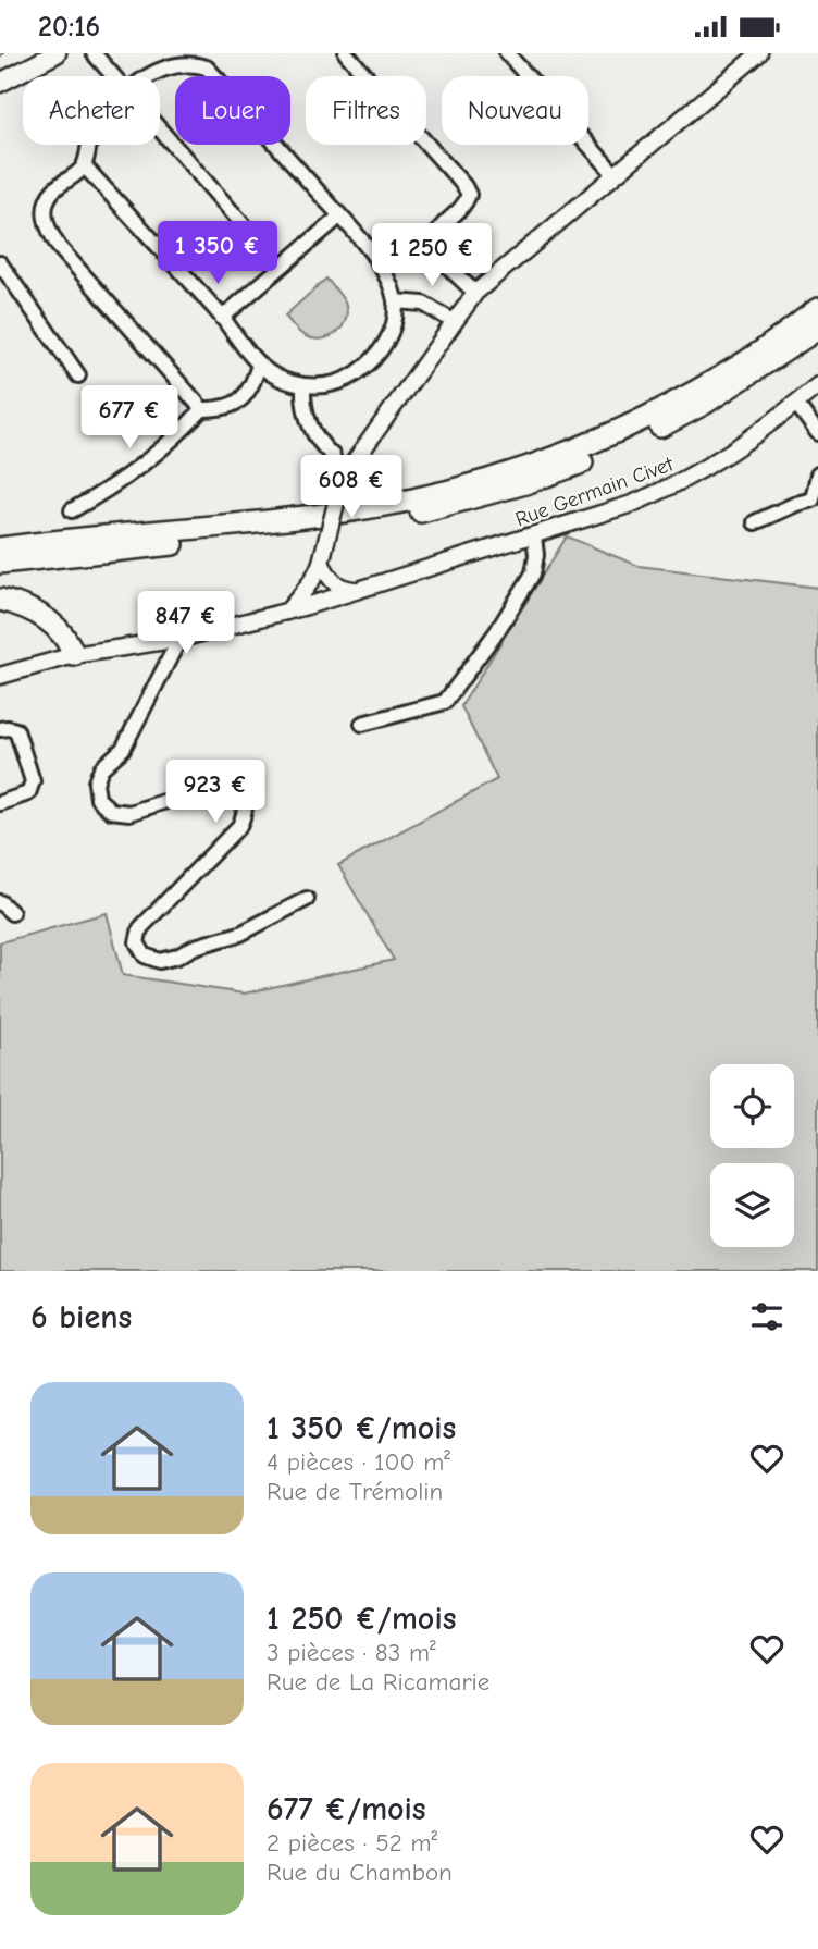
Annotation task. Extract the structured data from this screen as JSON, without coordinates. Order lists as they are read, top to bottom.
{
  "streets": {
    "street": ["Rue Germain Civet"]
  },
  "page": {
    "status": "20:16",
    "chip": [
      "Acheter",
      "Louer",
      "Filtres",
      "Nouveau"
    ],
    "price": [
      "1 350 €",
      "1 250 €",
      "677 €",
      "608 €",
      "847 €",
      "923 €"
    ],
    "heading": "6 biens",
    "list": [
      {
        "name": "1 350 €/mois",
        "note": "4 pièces · 100 m² · Rue de Trémolin"
      },
      {
        "name": "1 250 €/mois",
        "note": "3 pièces · 83 m² · Rue de La Ricamarie"
      },
      {
        "name": "677 €/mois",
        "note": "2 pièces · 52 m² · Rue du Chambon"
      }
    ]
  }
}
